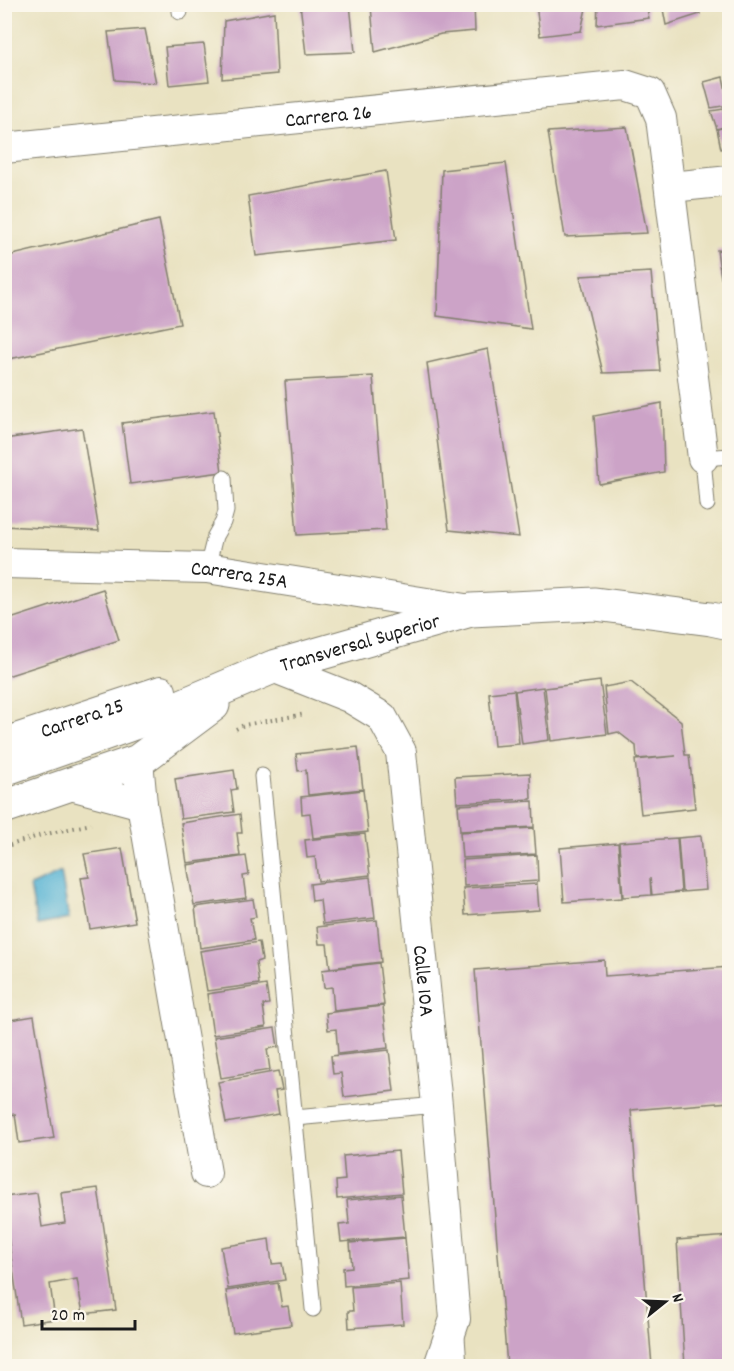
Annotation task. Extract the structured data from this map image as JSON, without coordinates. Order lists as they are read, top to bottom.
{
  "streets": {
    "main road": ["Transversal Superior"],
    "street": [
      "Carrera 26",
      "Carrera 25A",
      "Carrera 25",
      "Calle 10A"
    ]
  },
  "crossings": [
    ["Carrera 25A", "Transversal Superior"],
    ["Transversal Superior", "Carrera 25"],
    ["Transversal Superior", "Calle 10A"]
  ],
  "scale_bar": "20 m",
  "north": "right"
}
